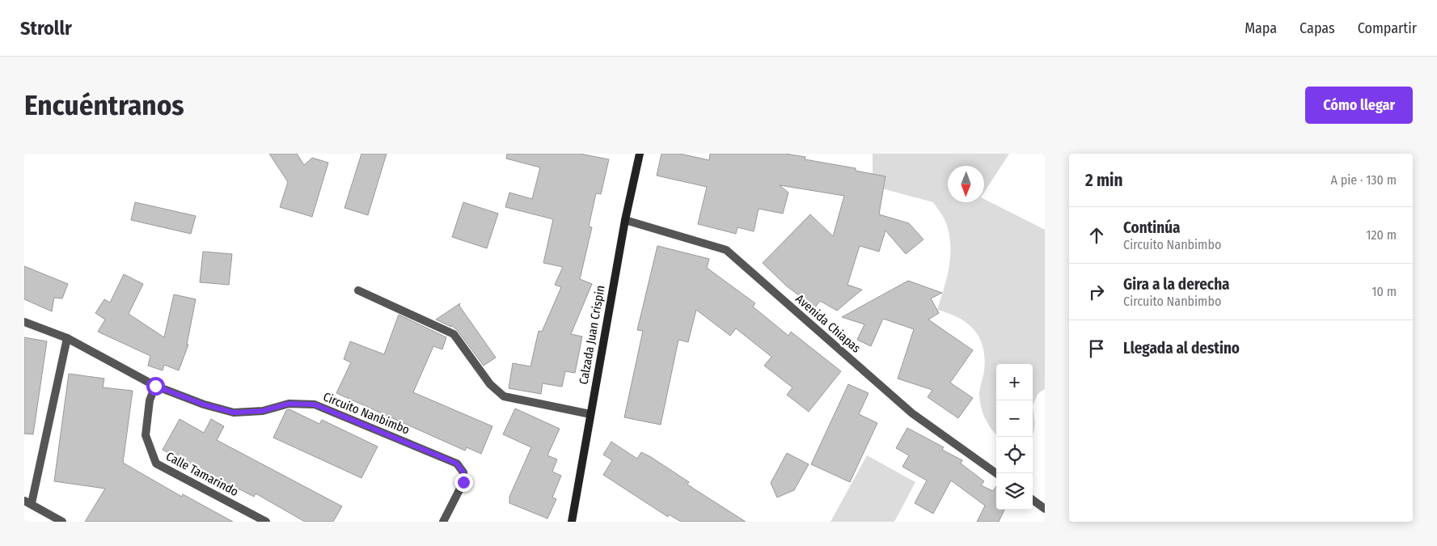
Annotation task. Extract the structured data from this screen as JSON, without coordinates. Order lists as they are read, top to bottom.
{
  "streets": {
    "main road": ["Calzada Juan Crispin"],
    "street": ["Avenida Chiapas", "Circuito Nanbimbo", "Calle Tamarindo"]
  },
  "crossings": [
    ["Avenida Chiapas", "Calzada Juan Crispin"],
    ["Circuito Nanbimbo", "Calle Tamarindo"]
  ],
  "north": "bottom",
  "page": {
    "header": "Strollr",
    "nav": ["Mapa", "Capas", "Compartir"],
    "buttons": "Cómo llegar",
    "title": "Encuéntranos",
    "heading": ["2 min", "A pie · 130 m"],
    "list": [
      ["Continúa", "Circuito Nanbimbo", "120 m"],
      ["Gira a la derecha", "Circuito Nanbimbo", "10 m"],
      "Llegada al destino"
    ],
    "map_buttons": ["+", "−"]
  }
}
